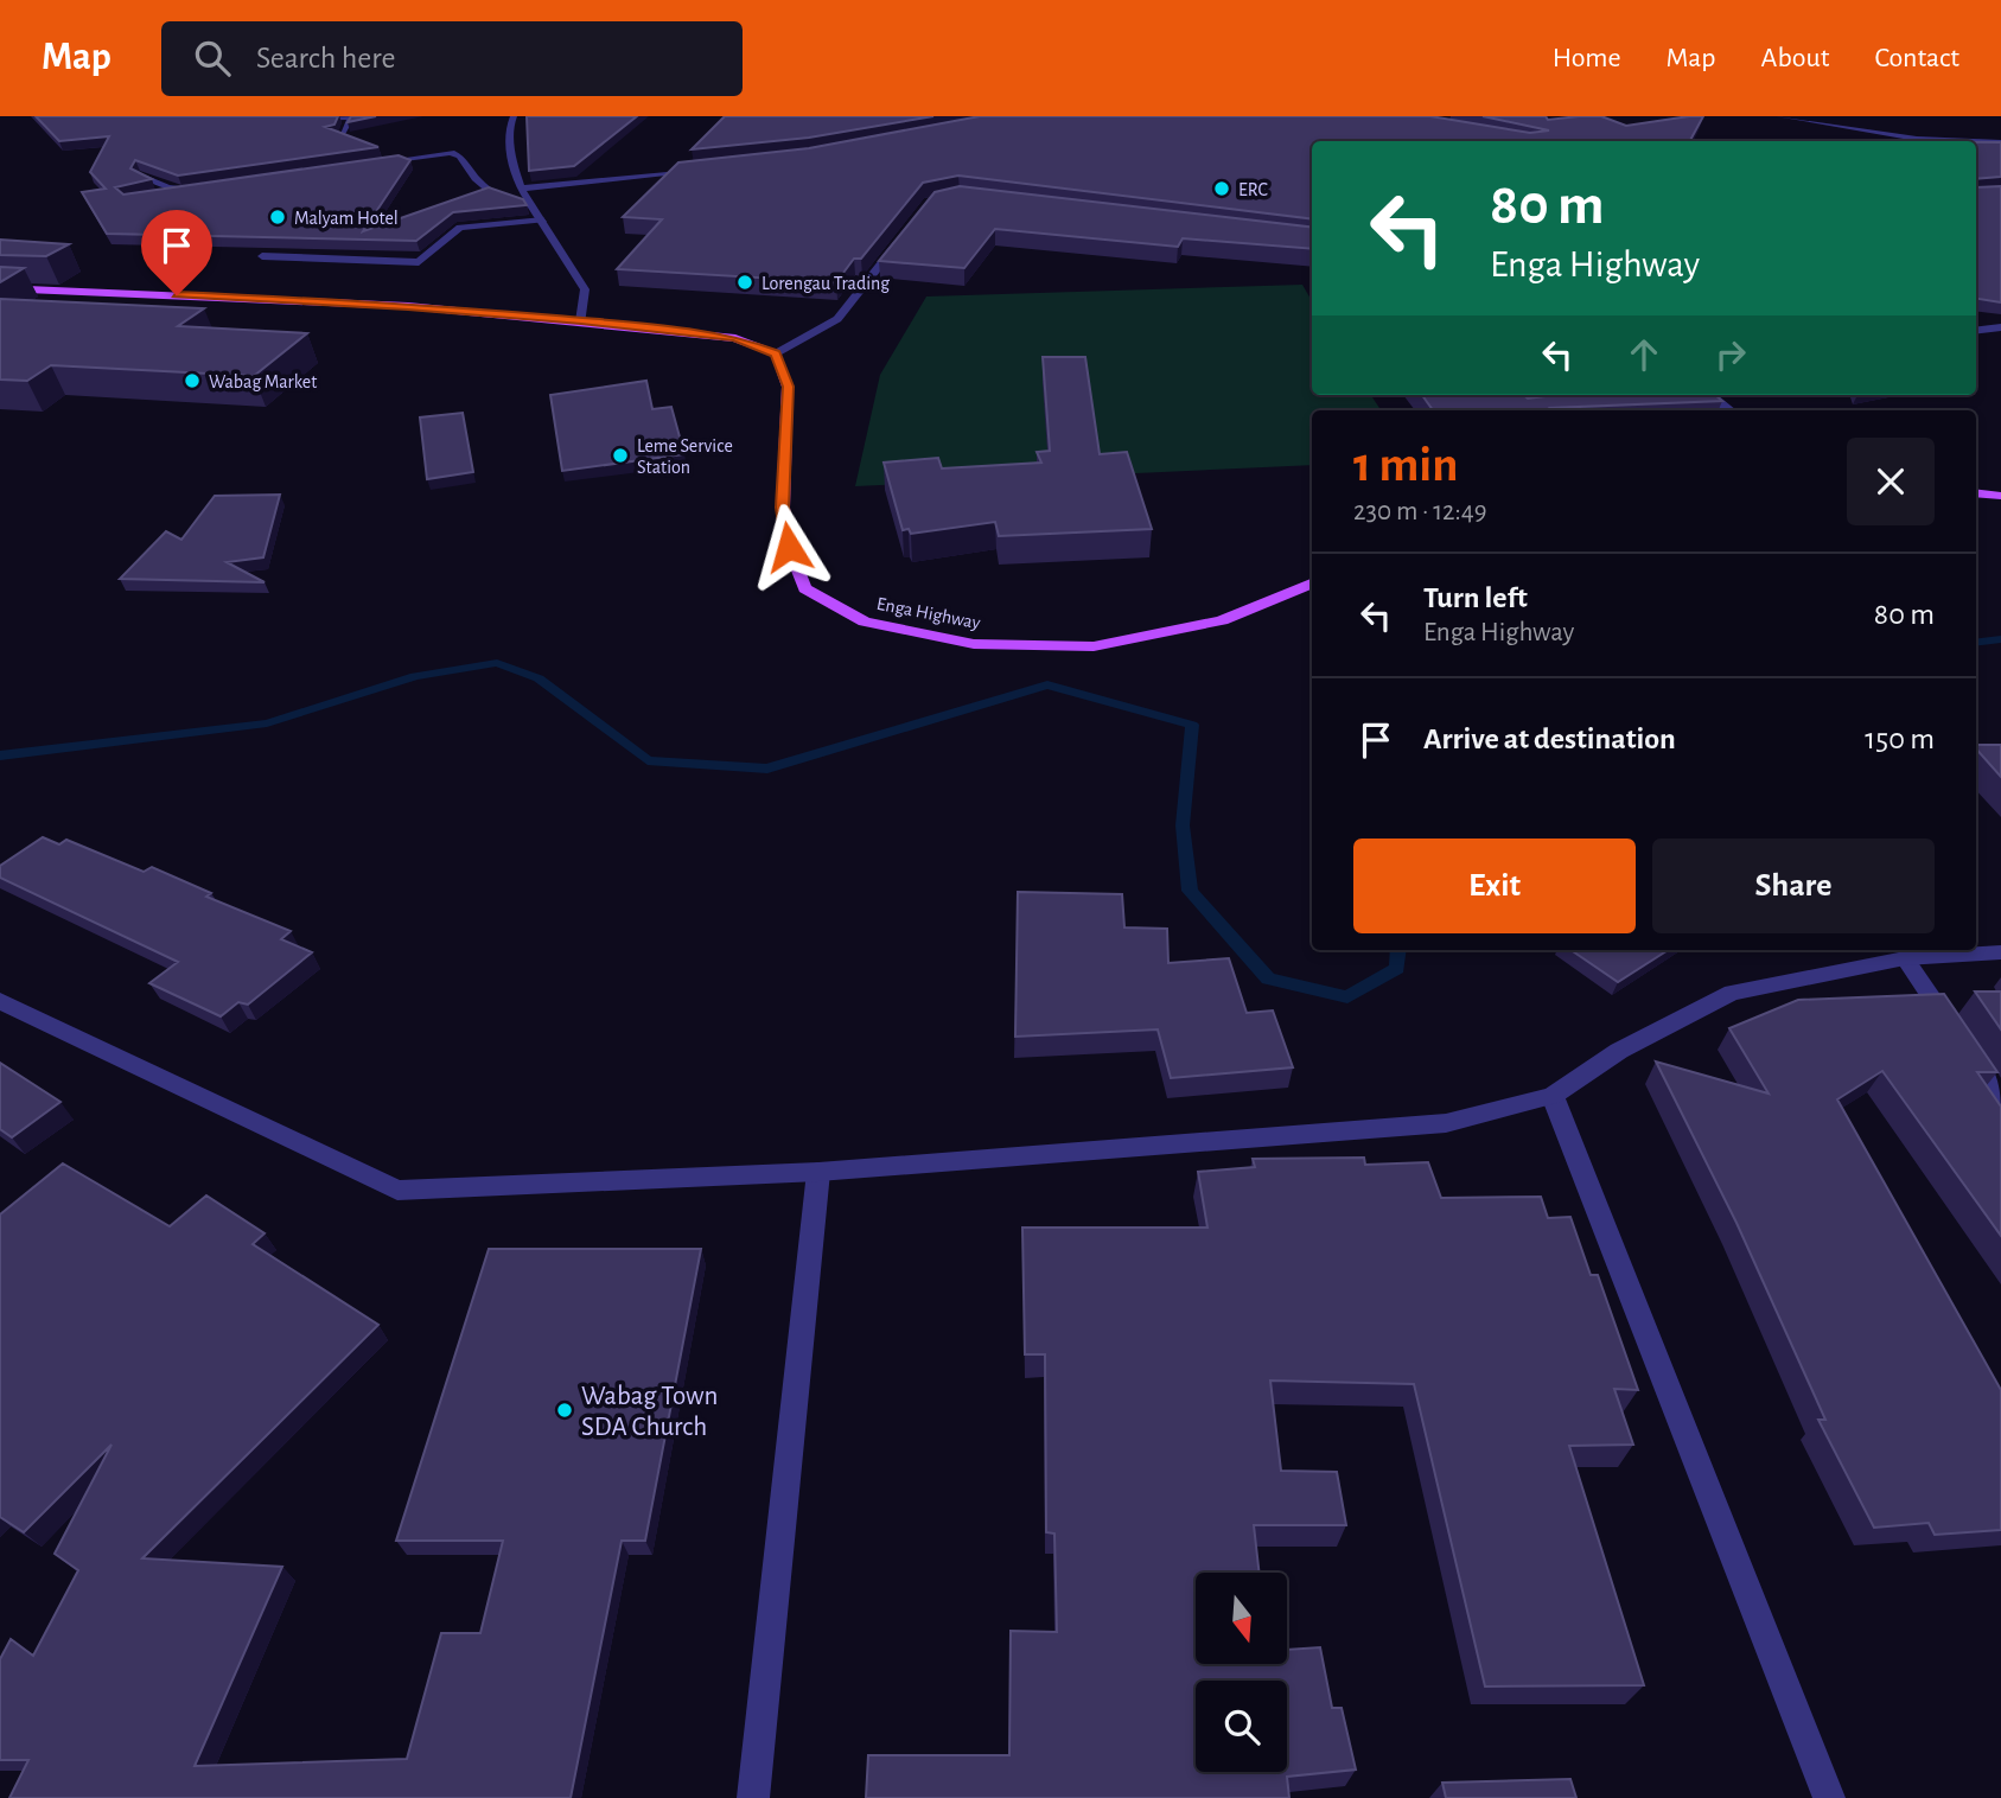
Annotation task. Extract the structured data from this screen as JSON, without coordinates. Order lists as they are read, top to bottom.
{
  "streets": {
    "main road": ["Enga Highway"]
  },
  "places": [
    "ERC",
    "Malyam Hotel",
    "Lorengau Trading",
    "Wabag Market",
    "Leme Service Station",
    "Wabag Town SDA Church"
  ],
  "north": "bottom",
  "page": {
    "header": "Map",
    "search": "Search here",
    "nav": [
      "Home",
      "Map",
      "About",
      "Contact"
    ],
    "turn": ["80 m", "Enga Highway"],
    "heading": ["1 min", "230 m · 12:49"],
    "list": [
      {
        "name": "Turn left",
        "note": "Enga Highway",
        "value": "80 m"
      },
      {
        "name": "Arrive at destination",
        "value": "150 m"
      }
    ],
    "buttons": ["Exit", "Share"]
  }
}
